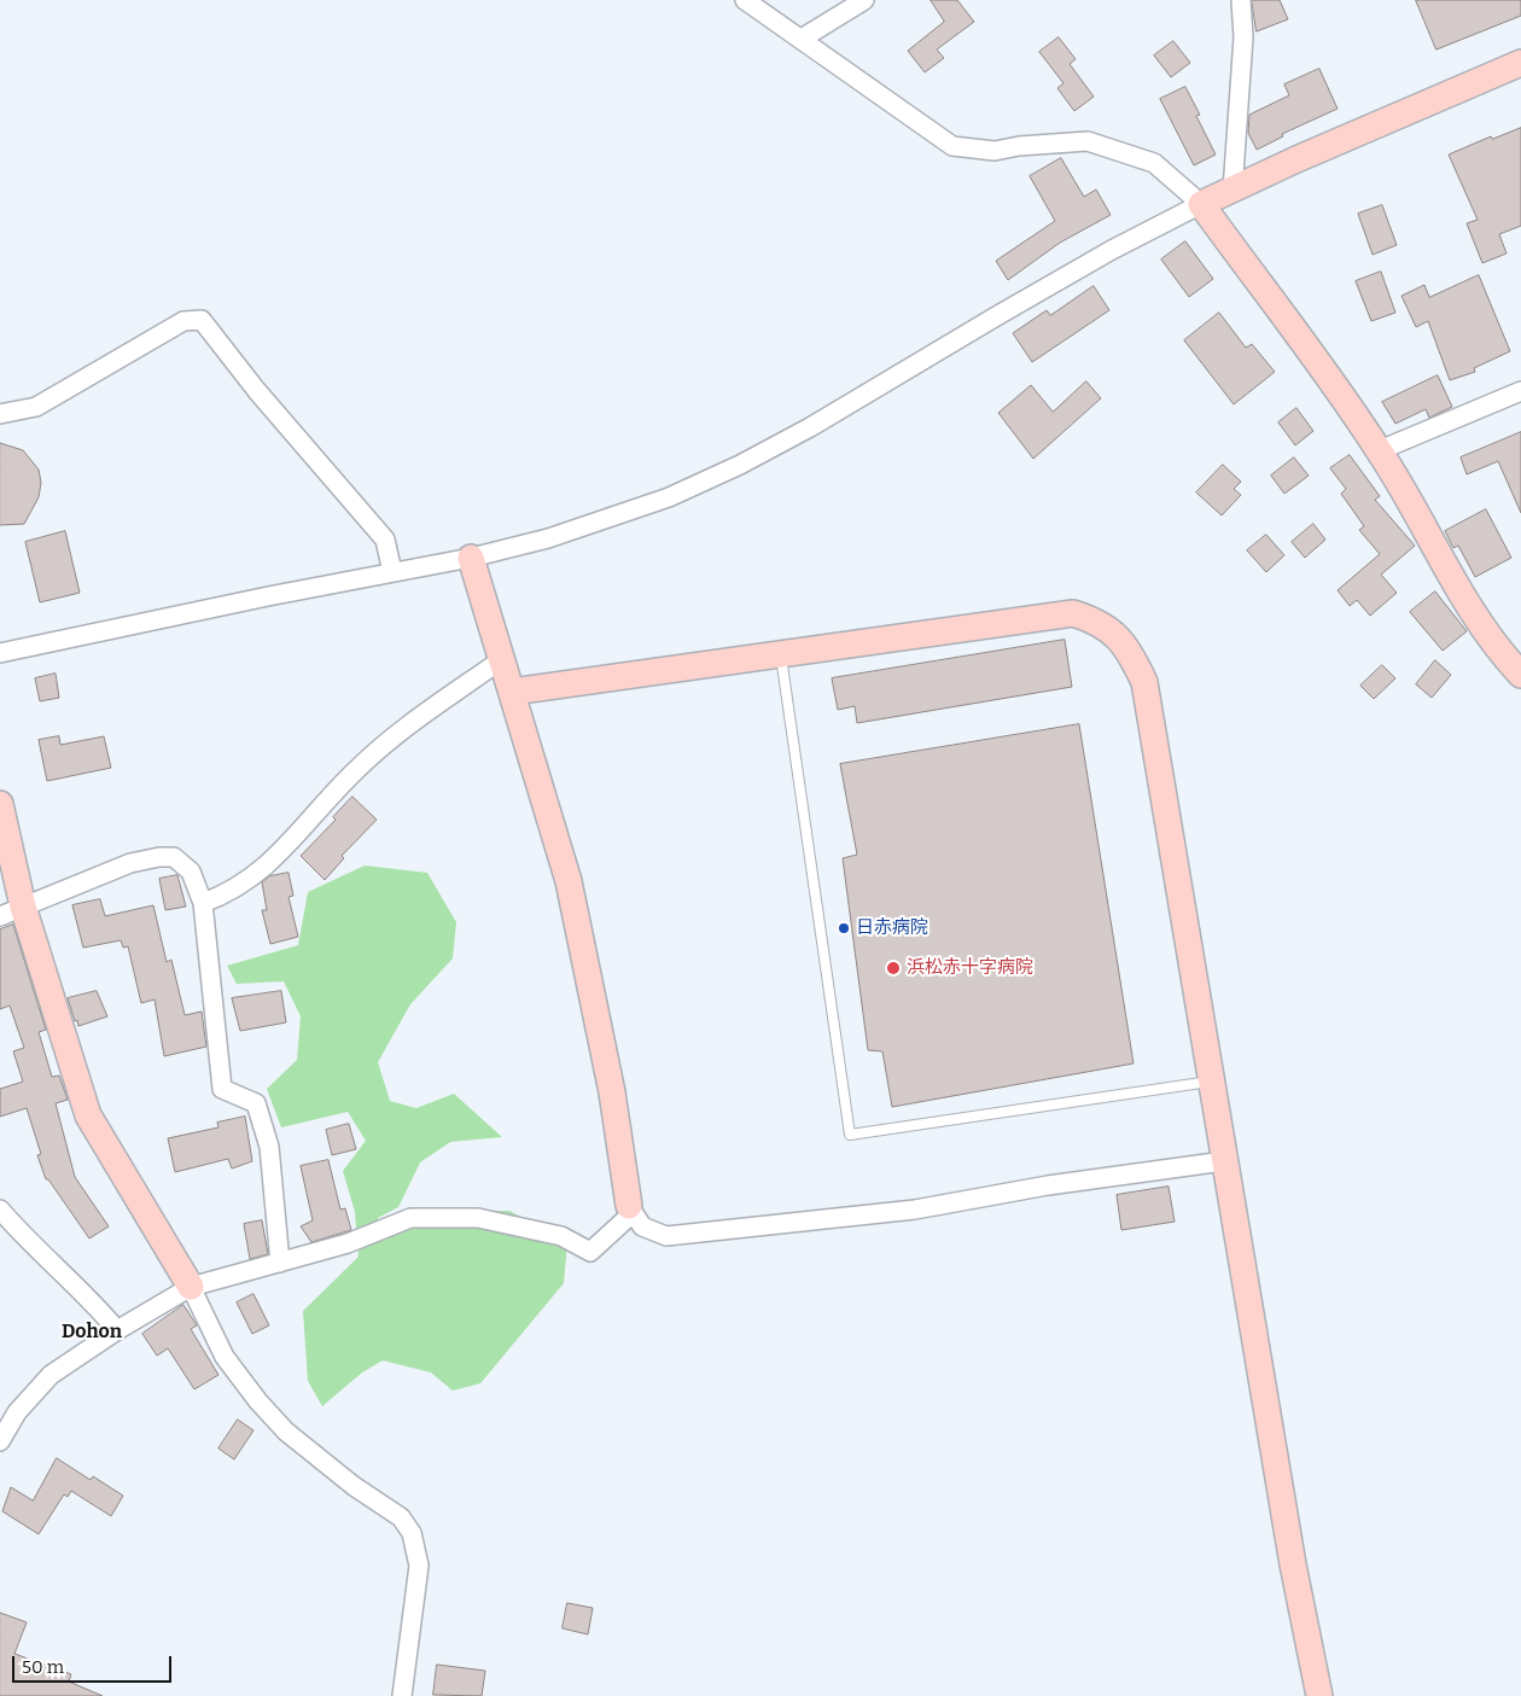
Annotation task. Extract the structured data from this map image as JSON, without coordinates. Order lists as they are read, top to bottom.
{
  "districts": ["Dohon"],
  "places": ["日赤病院", "浜松赤十字病院"],
  "scale_bar": "50 m"
}
